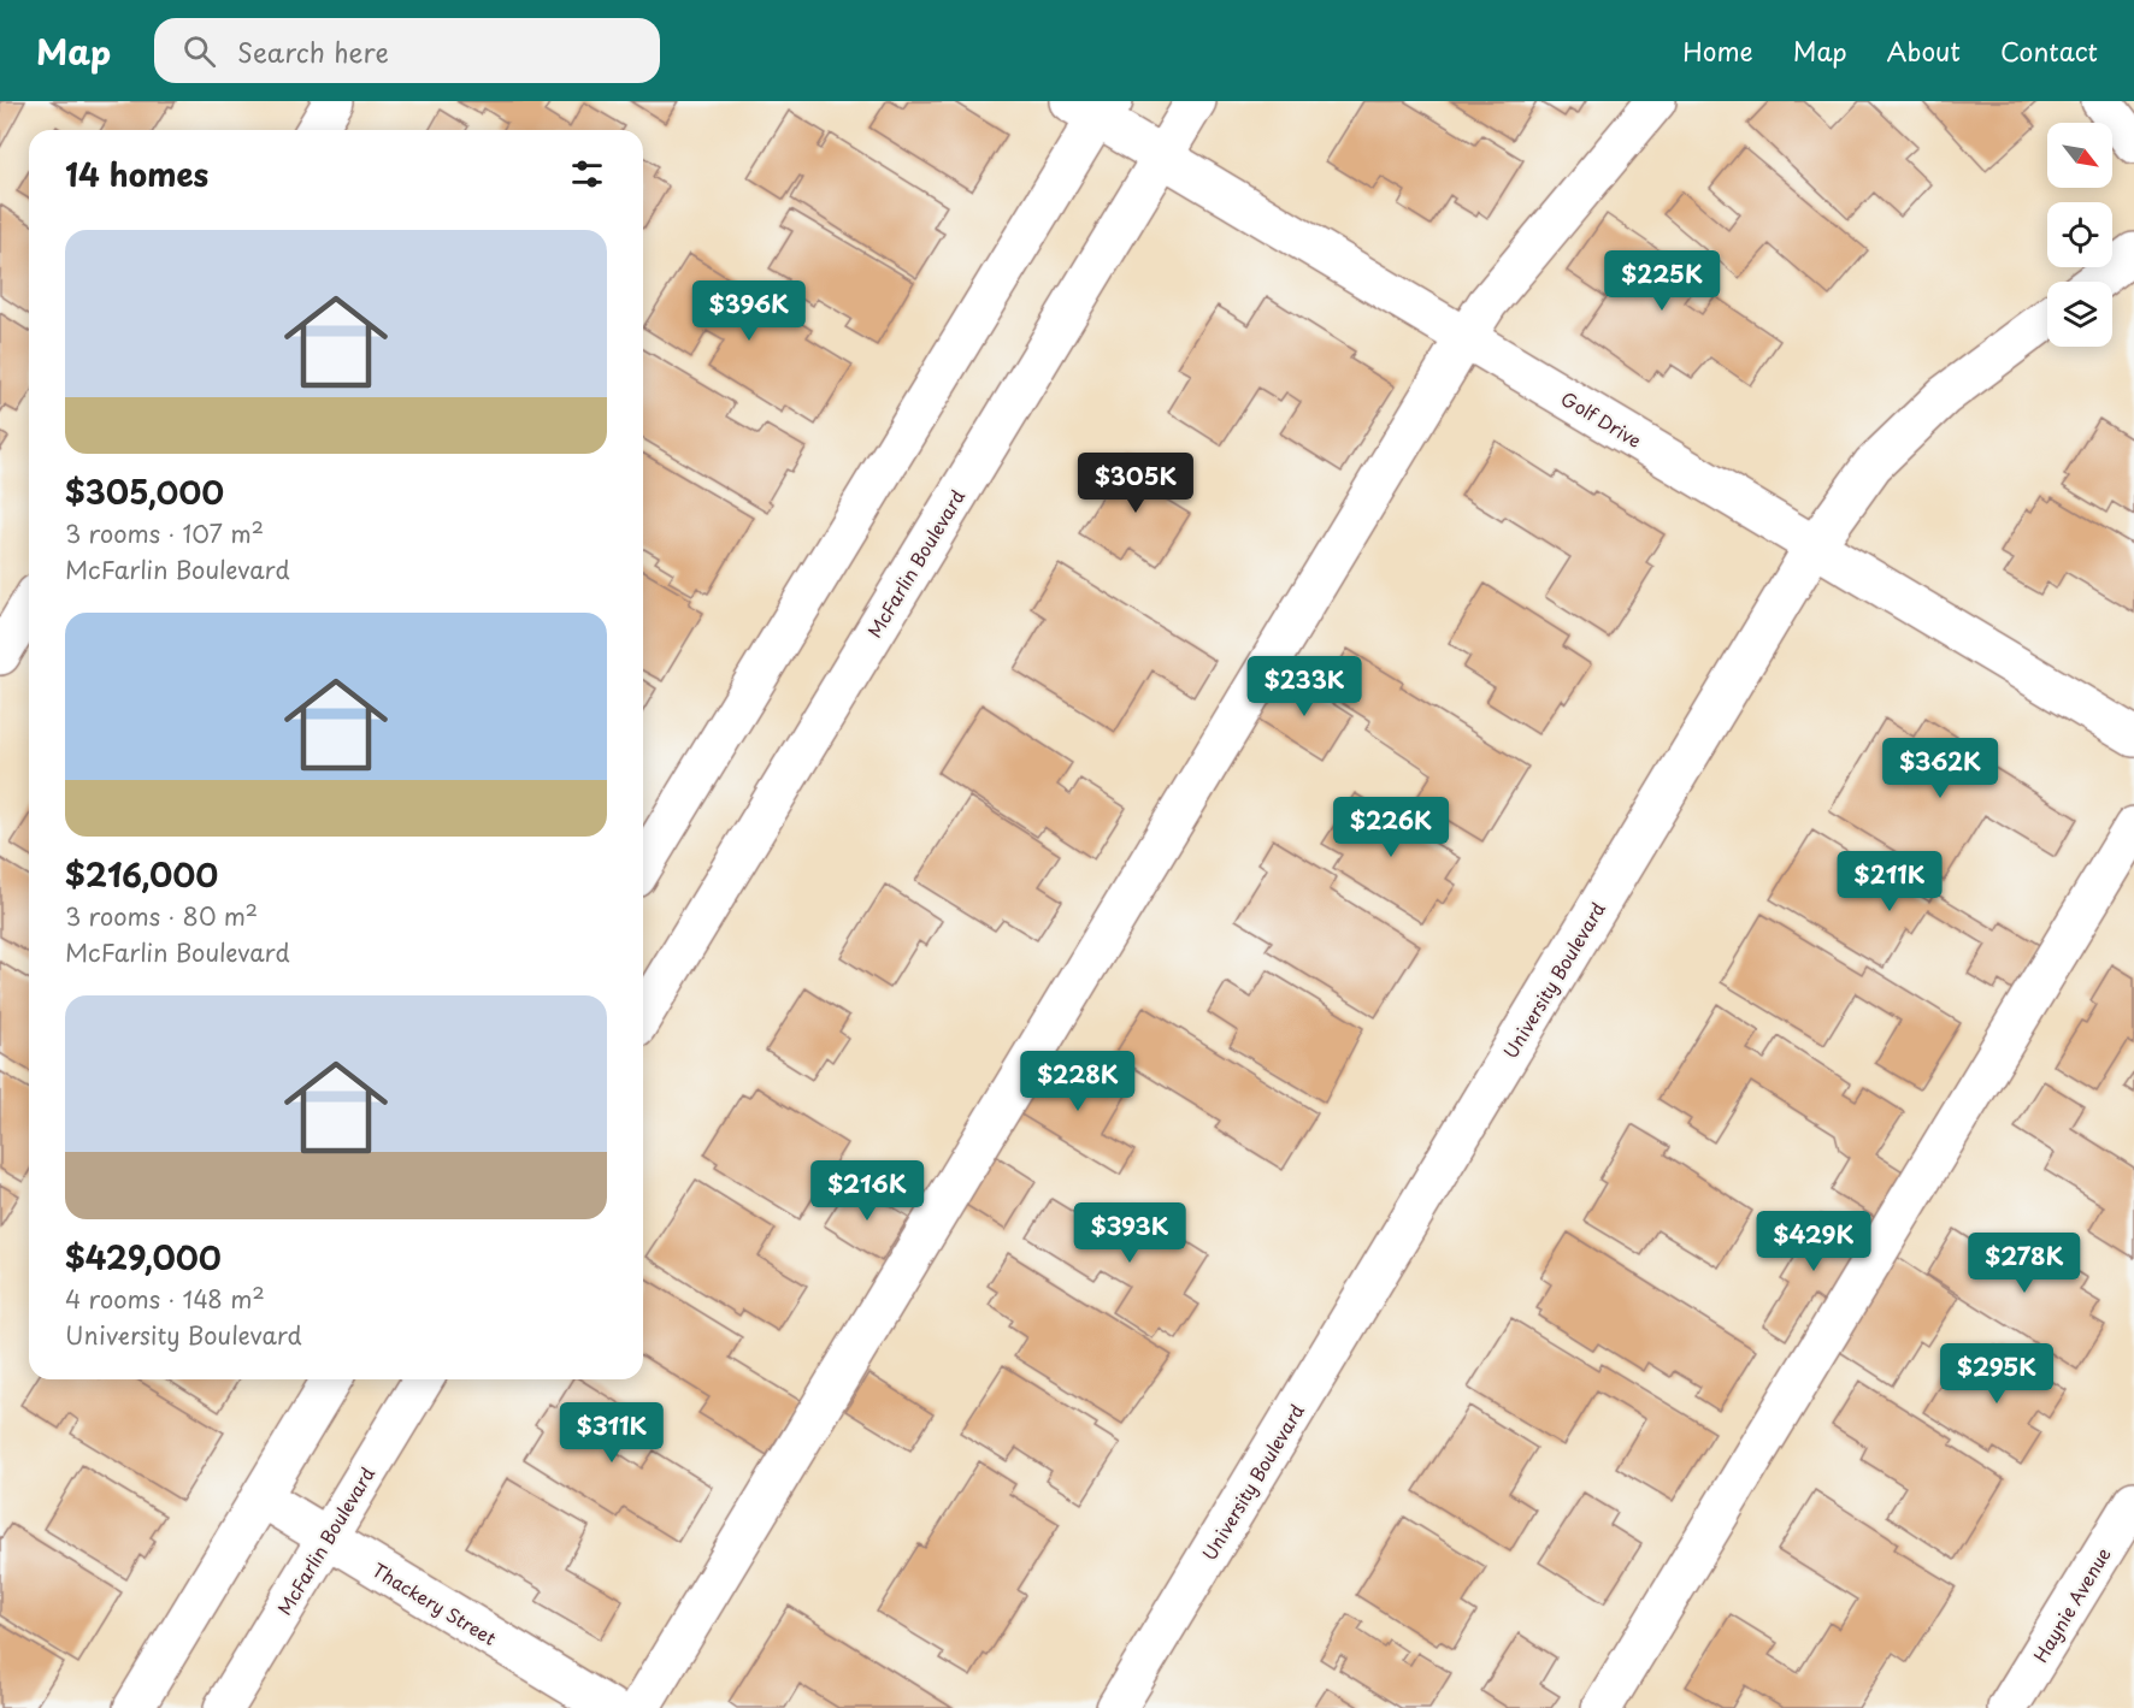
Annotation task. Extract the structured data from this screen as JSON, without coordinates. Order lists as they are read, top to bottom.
{
  "streets": {
    "street": [
      "Golf Drive",
      "McFarlin Boulevard",
      "University Boulevard",
      "Thackery Street",
      "Haynie Avenue"
    ]
  },
  "crossings": [
    ["Golf Drive", "McFarlin Boulevard"],
    ["Golf Drive", "University Boulevard"],
    ["McFarlin Boulevard", "Thackery Street"]
  ],
  "north": "bottom right",
  "page": {
    "header": "Map",
    "search": "Search here",
    "nav": [
      "Home",
      "Map",
      "About",
      "Contact"
    ],
    "heading": "14 homes",
    "list": [
      {
        "name": "$305,000",
        "note": "3 rooms · 107 m² · McFarlin Boulevard"
      },
      {
        "name": "$216,000",
        "note": "3 rooms · 80 m² · McFarlin Boulevard"
      },
      {
        "name": "$429,000",
        "note": "4 rooms · 148 m² · University Boulevard"
      }
    ],
    "price": [
      "$225K",
      "$396K",
      "$305K",
      "$233K",
      "$362K",
      "$226K",
      "$211K",
      "$228K",
      "$216K",
      "$393K",
      "$429K",
      "$278K",
      "$295K",
      "$311K"
    ]
  }
}
